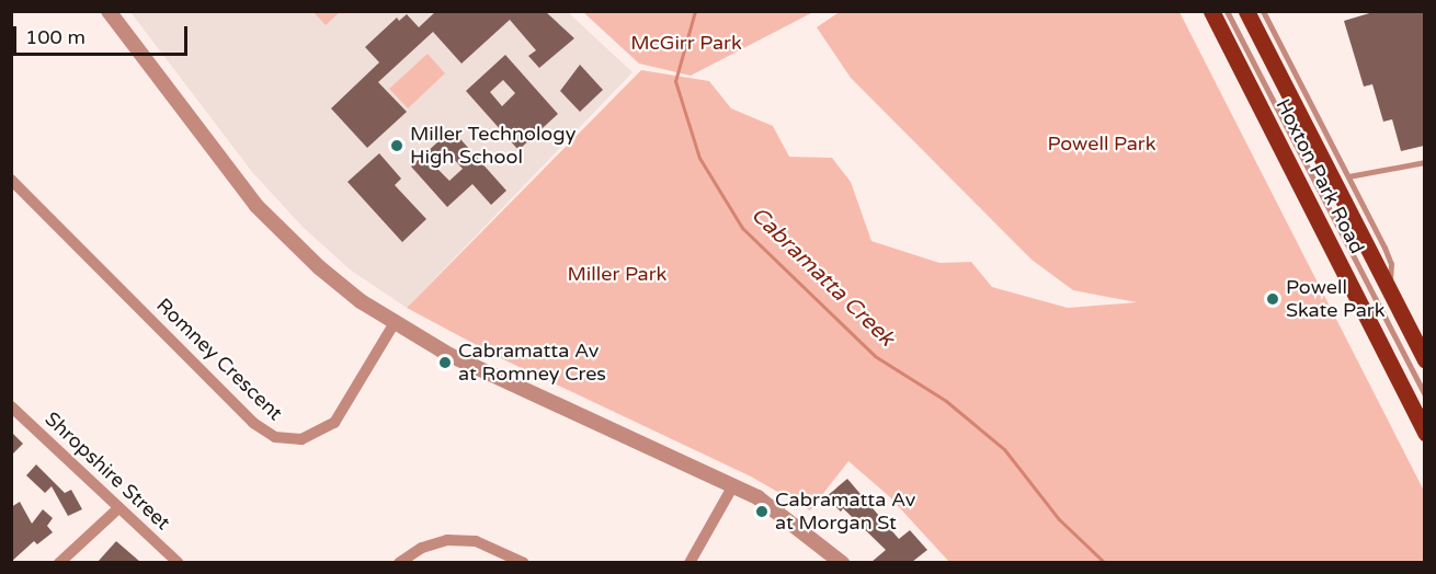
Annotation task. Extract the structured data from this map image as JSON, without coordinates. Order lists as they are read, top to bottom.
{
  "streets": {
    "main road": ["Hoxton Park Road"],
    "street": ["Romney Crescent", "Shropshire Street"]
  },
  "water": ["Cabramatta Creek"],
  "parks": ["McGirr Park", "Powell Park", "Miller Park"],
  "places": [
    "Miller Technology High School",
    "Powell Skate Park",
    "Cabramatta Av at Romney Cres",
    "Cabramatta Av at Morgan St"
  ],
  "scale_bar": "100 m"
}
